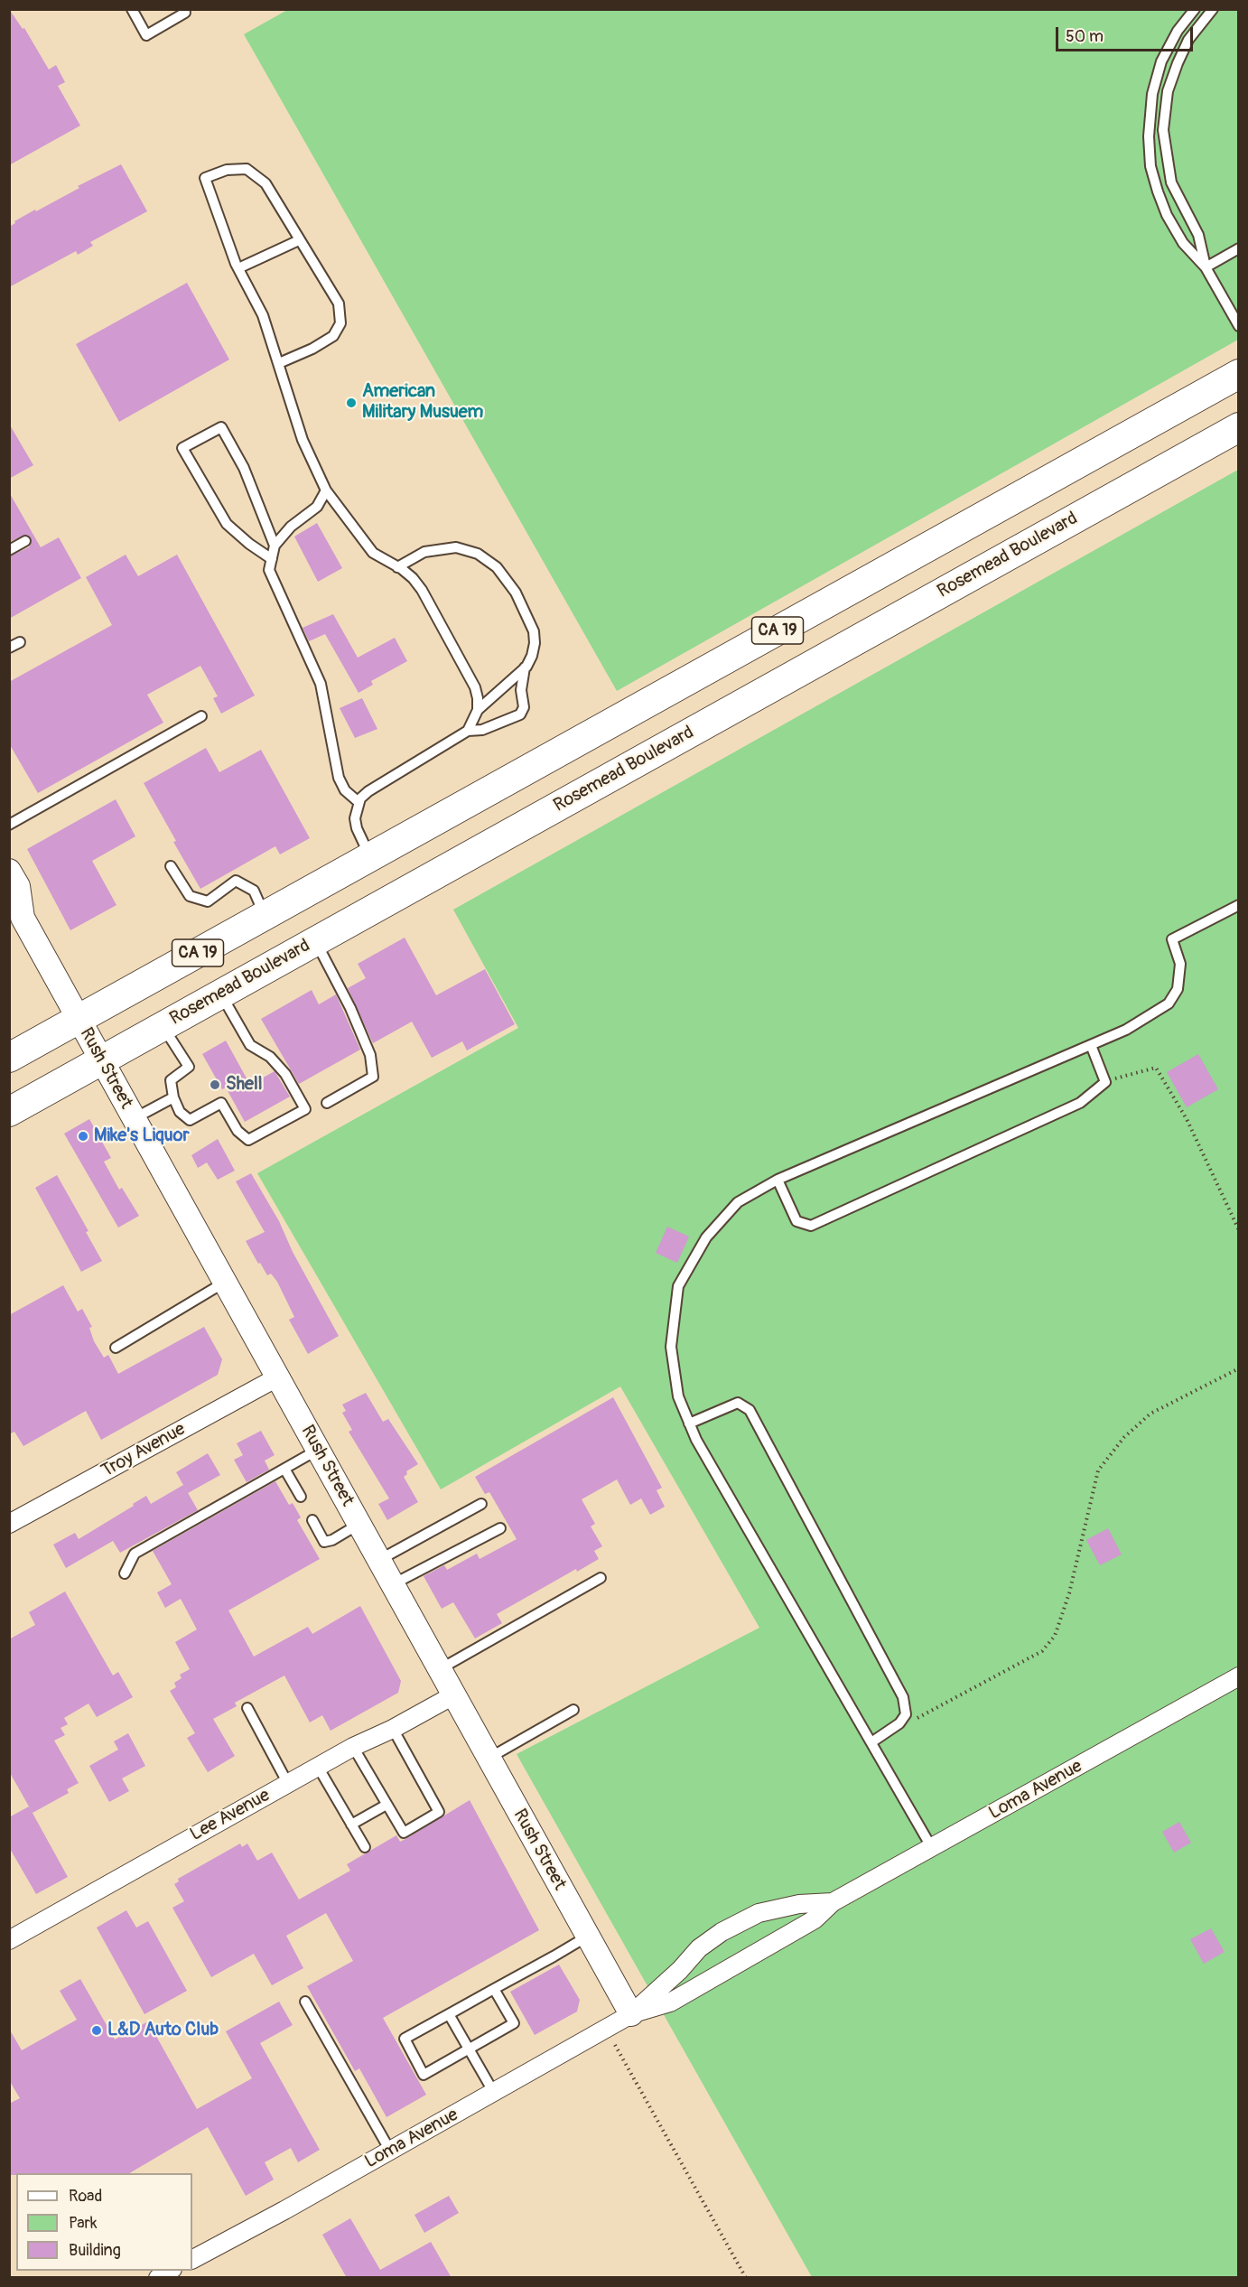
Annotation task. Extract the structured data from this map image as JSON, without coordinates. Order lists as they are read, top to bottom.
{
  "streets": {
    "main road": ["Rosemead Boulevard", "CA 19"],
    "street": [
      "Rush Street",
      "Troy Avenue",
      "Loma Avenue",
      "Lee Avenue"
    ]
  },
  "crossings": [
    ["Rosemead Boulevard", "Rush Street"],
    ["CA 19", "Rush Street"],
    ["Rush Street", "Troy Avenue"],
    ["Rush Street", "Loma Avenue"],
    ["Rush Street", "Lee Avenue"]
  ],
  "places": [
    "American Military Musuem",
    "Shell",
    "Mike's Liquor",
    "L&D Auto Club"
  ],
  "legend": ["Road", "Park", "Building"],
  "scale_bar": "50 m"
}
